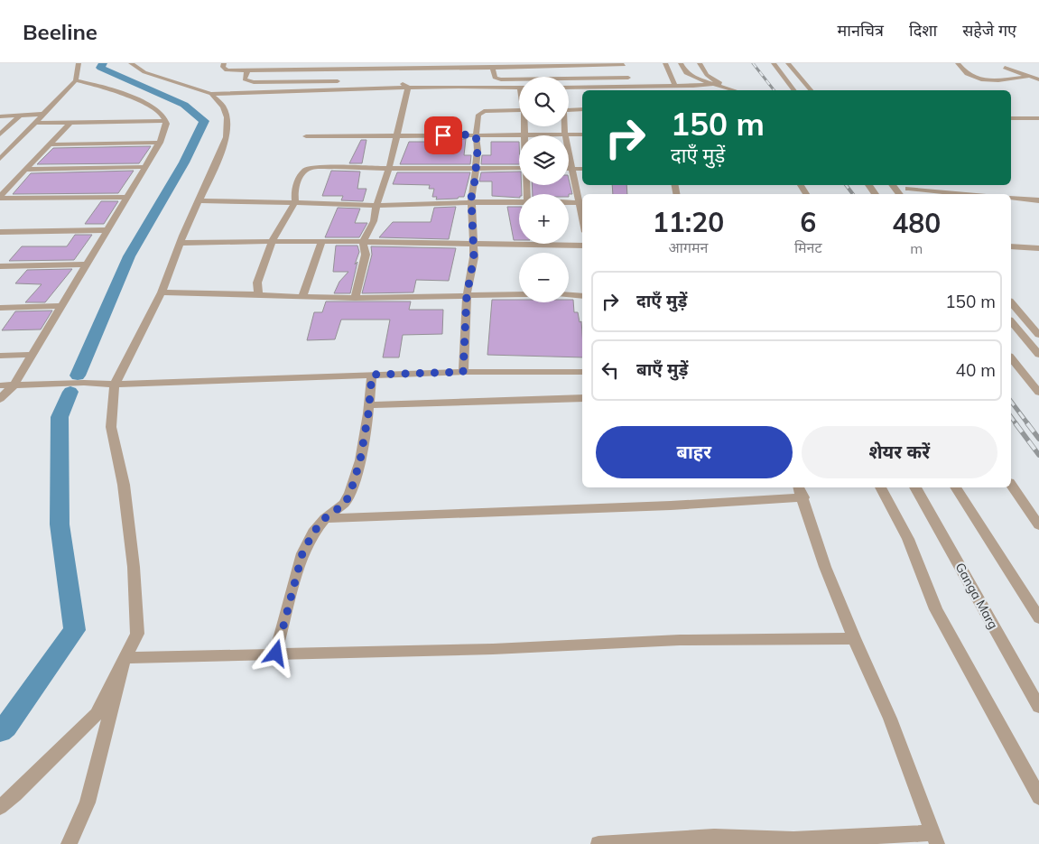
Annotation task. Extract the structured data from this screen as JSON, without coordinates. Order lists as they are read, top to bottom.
{
  "streets": {
    "street": ["Ganga Marg"]
  },
  "page": {
    "header": "Beeline",
    "nav": ["मानचित्र", "दिशा", "सहेजे गए"],
    "map_buttons": ["+", "−"],
    "turn": ["150 m", "दाएँ मुड़ें"],
    "eta": [
      "11:20",
      "आगमन",
      "6",
      "मिनट",
      "480",
      "m"
    ],
    "list": [
      {
        "name": "दाएँ मुड़ें",
        "value": "150 m"
      },
      {
        "name": "बाएँ मुड़ें",
        "value": "40 m"
      }
    ],
    "buttons": ["बाहर", "शेयर करें"]
  }
}
